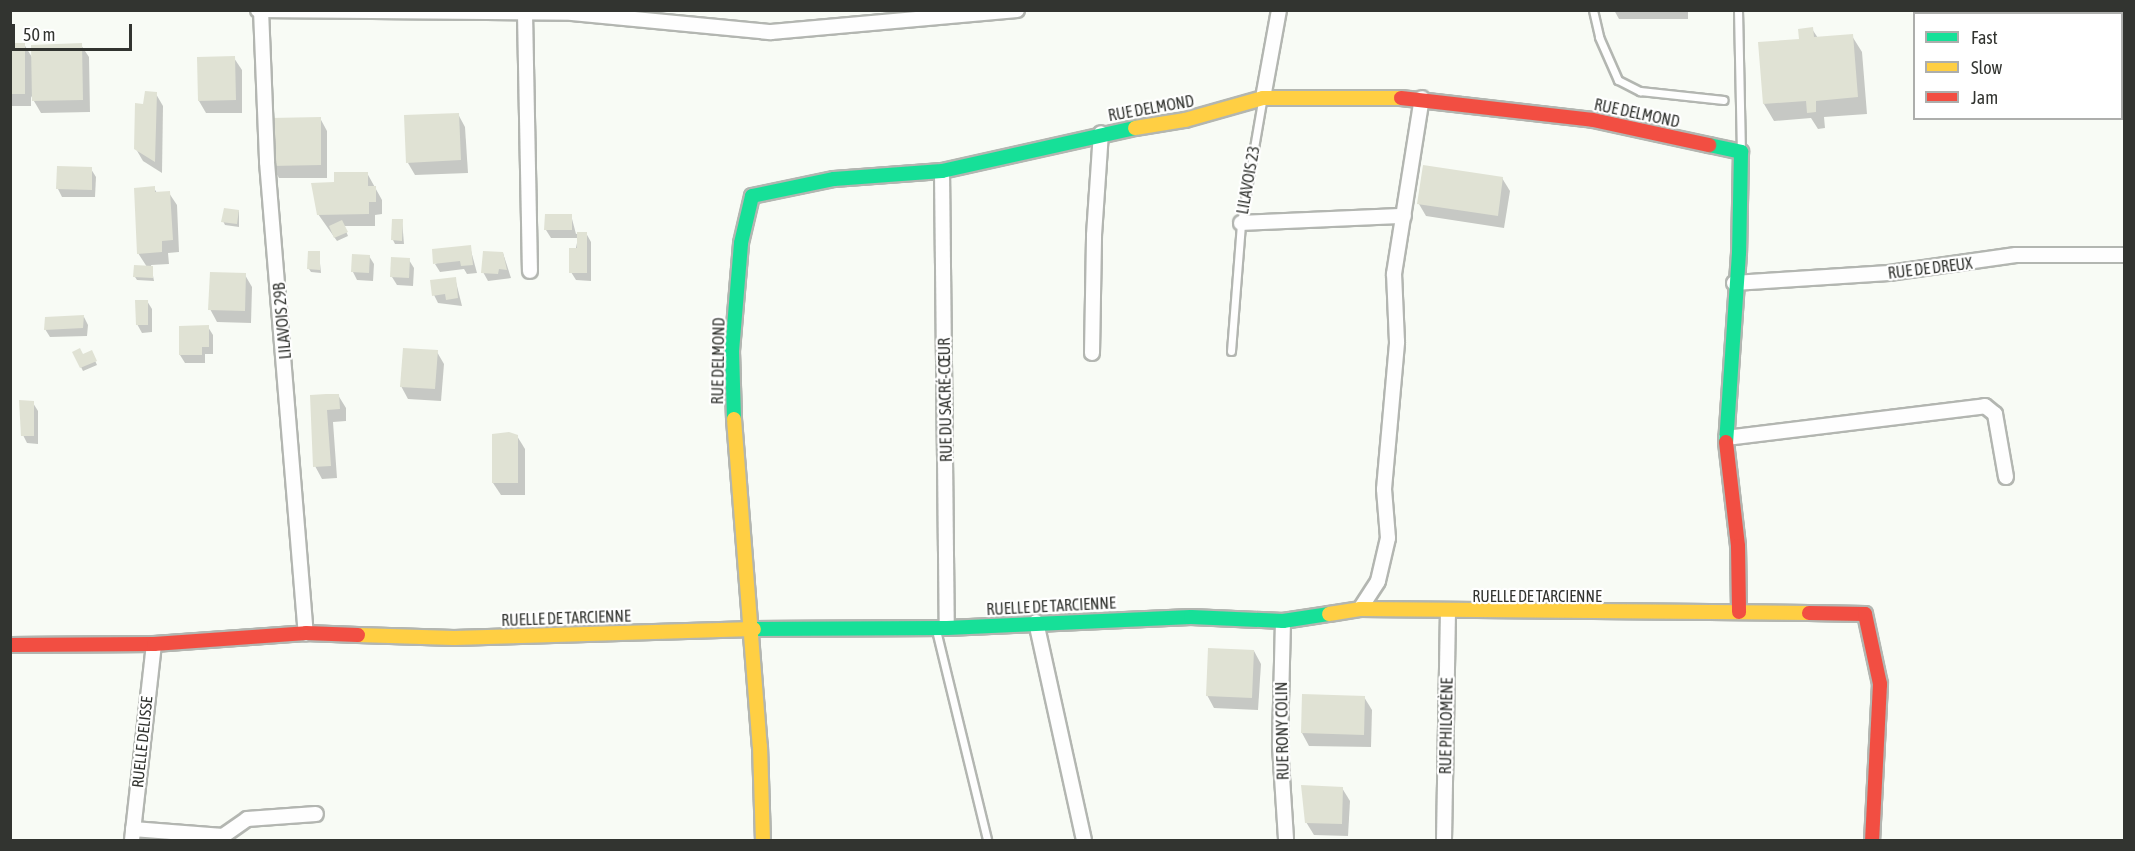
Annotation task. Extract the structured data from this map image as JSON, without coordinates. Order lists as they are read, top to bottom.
{
  "streets": {
    "street": [
      "RUE DELMOND",
      "LILAVOIS 23",
      "RUE DE DREUX",
      "LILAVOIS 29B",
      "RUE DU SACRÉ-CŒUR",
      "RUELLE DE TARCIENNE",
      "RUE PHILOMÈNE",
      "RUE RONY COLIN",
      "RUELLE DELISSE"
    ]
  },
  "crossings": [
    ["RUE DELMOND", "LILAVOIS 23"],
    ["RUE DELMOND", "RUE DU SACRÉ-CŒUR"],
    ["RUE DELMOND", "RUELLE DE TARCIENNE"],
    ["LILAVOIS 29B", "RUELLE DE TARCIENNE"],
    ["RUE DU SACRÉ-CŒUR", "RUELLE DE TARCIENNE"],
    ["RUELLE DE TARCIENNE", "RUE PHILOMÈNE"],
    ["RUELLE DE TARCIENNE", "RUE RONY COLIN"],
    ["RUELLE DE TARCIENNE", "RUELLE DELISSE"]
  ],
  "legend": ["Fast", "Slow", "Jam"],
  "scale_bar": "50 m"
}
